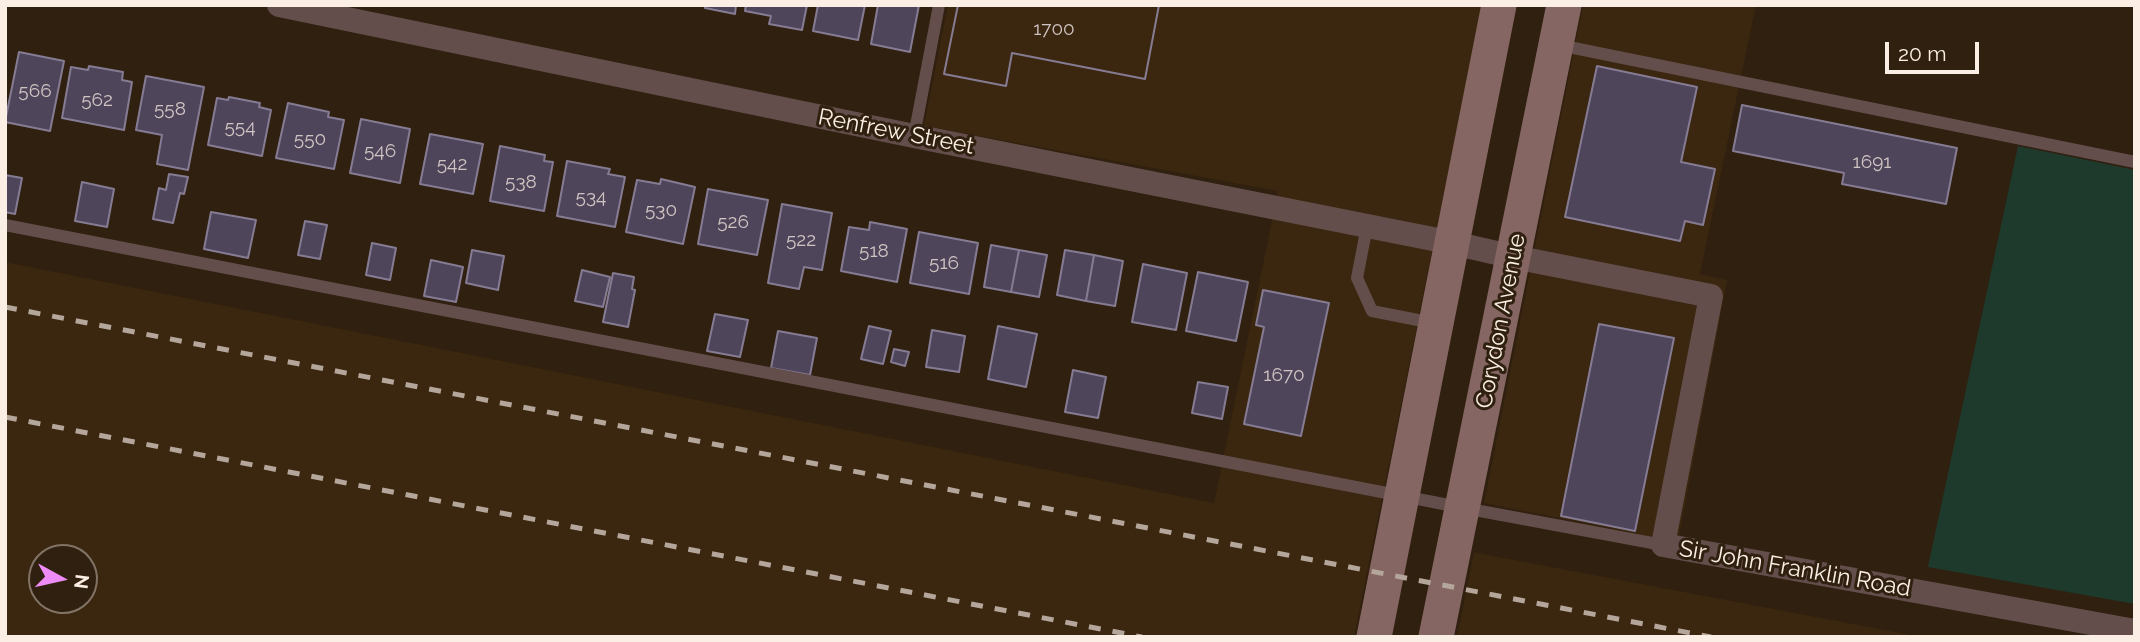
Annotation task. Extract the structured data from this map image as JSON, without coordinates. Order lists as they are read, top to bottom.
{
  "streets": {
    "main road": ["Corydon Avenue"],
    "street": ["Renfrew Street", "Sir John Franklin Road"]
  },
  "crossings": [
    ["Renfrew Street", "Corydon Avenue"],
    ["Renfrew Street", "Sir John Franklin Road"]
  ],
  "house_numbers": [
    "1700",
    "566",
    "562",
    "558",
    "554",
    "550",
    "546",
    "1691",
    "542",
    "538",
    "534",
    "530",
    "526",
    "522",
    "518",
    "516",
    "1670"
  ],
  "scale_bar": "20 m",
  "north": "right"
}
